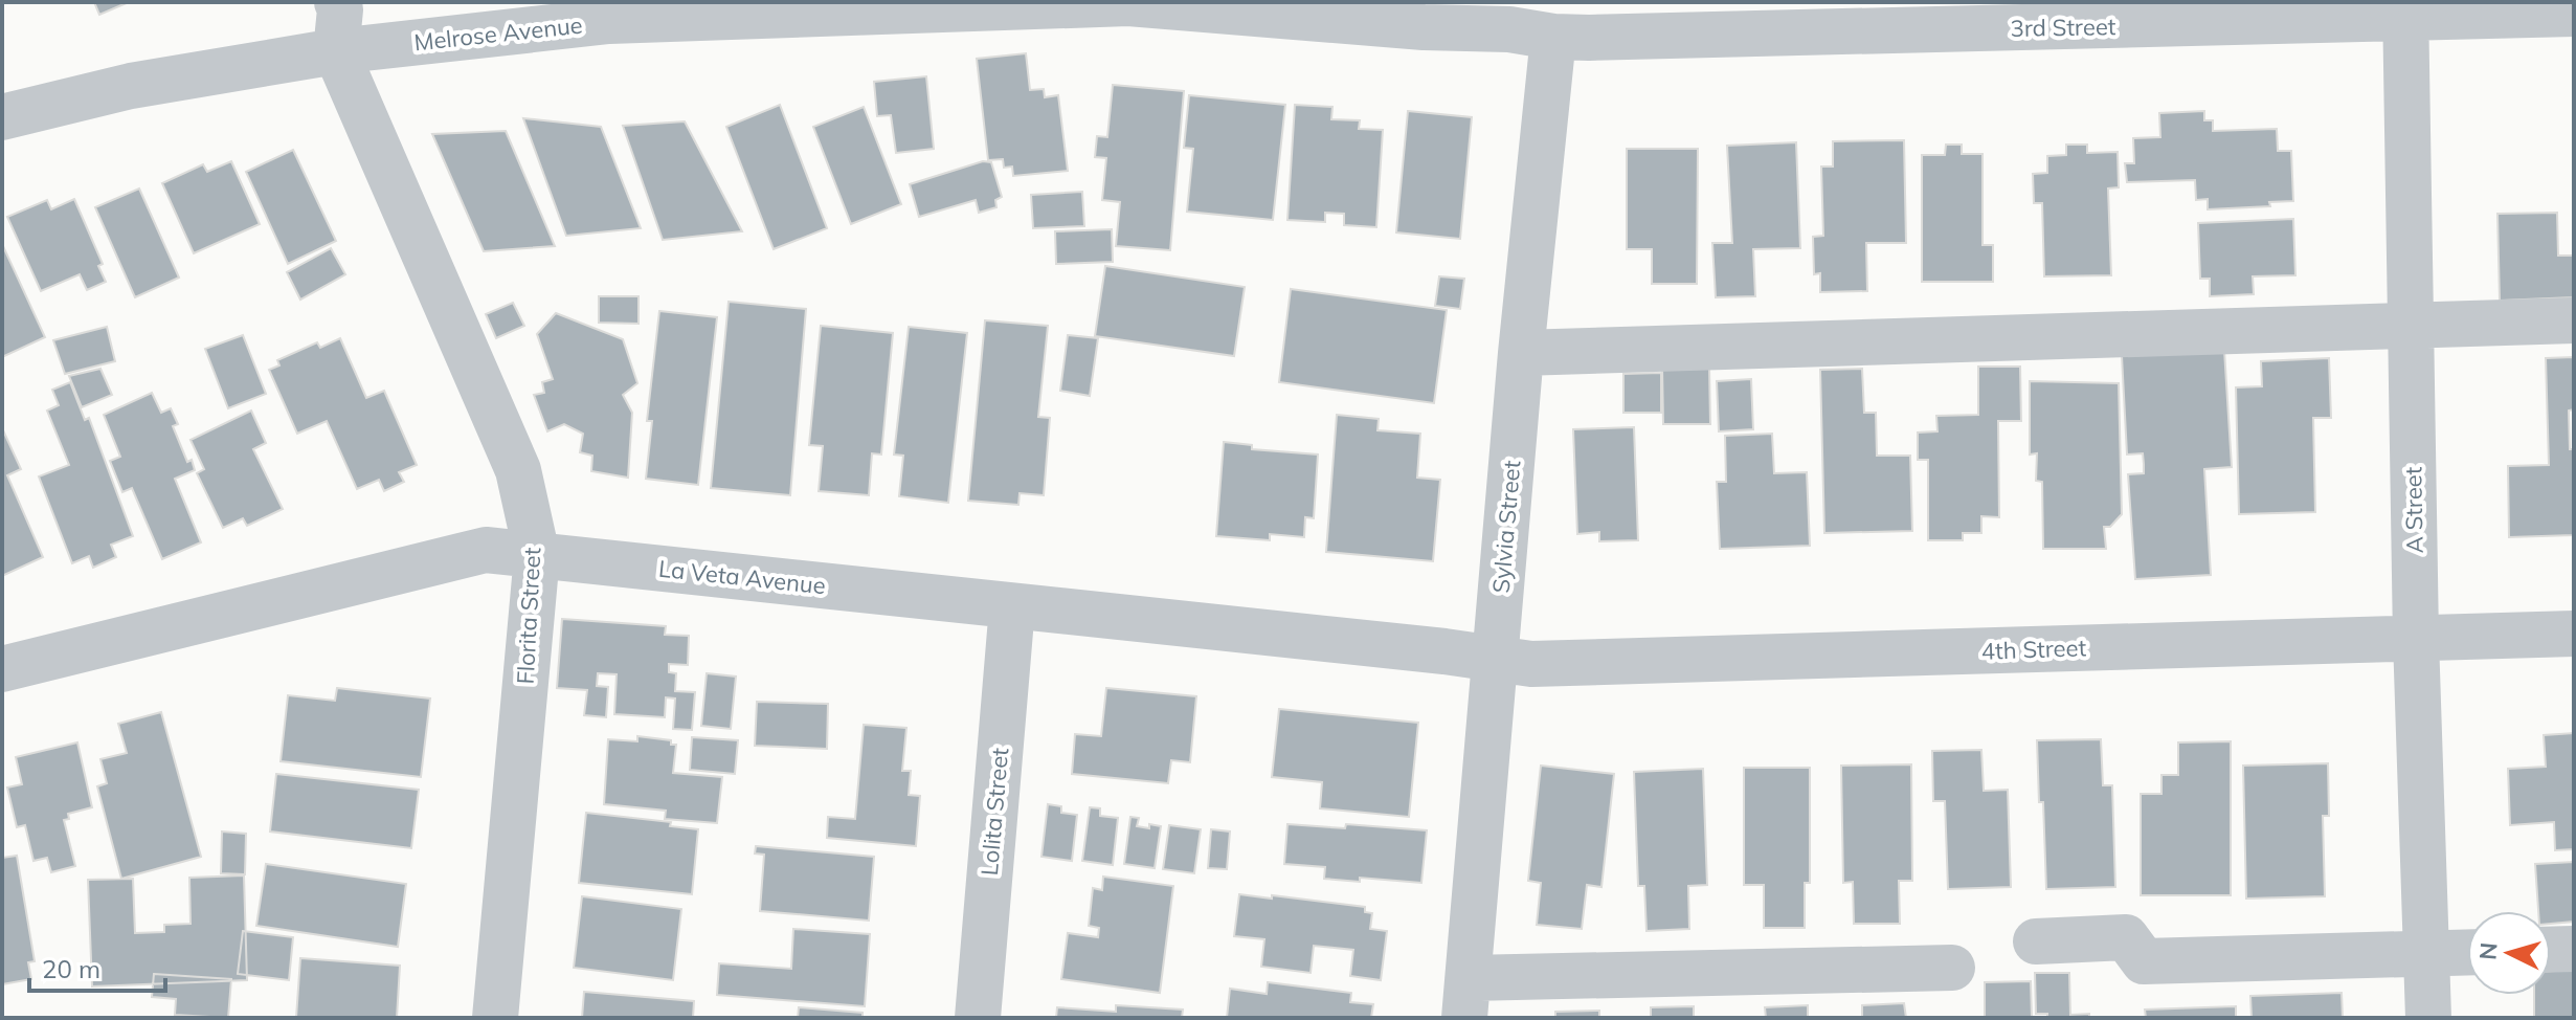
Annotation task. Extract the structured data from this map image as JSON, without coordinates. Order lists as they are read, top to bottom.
{
  "streets": {
    "street": [
      "3rd Street",
      "Melrose Avenue",
      "A Street",
      "Sylvia Street",
      "La Veta Avenue",
      "Florita Street",
      "4th Street",
      "Lolita Street"
    ]
  },
  "crossings": [
    ["3rd Street", "Melrose Avenue"],
    ["3rd Street", "A Street"],
    ["3rd Street", "Sylvia Street"],
    ["Melrose Avenue", "Sylvia Street"],
    ["Melrose Avenue", "Florita Street"],
    ["A Street", "4th Street"],
    ["Sylvia Street", "La Veta Avenue"],
    ["Sylvia Street", "4th Street"],
    ["La Veta Avenue", "Florita Street"],
    ["La Veta Avenue", "4th Street"],
    ["La Veta Avenue", "Lolita Street"]
  ],
  "scale_bar": "20 m",
  "north": "left"
}
